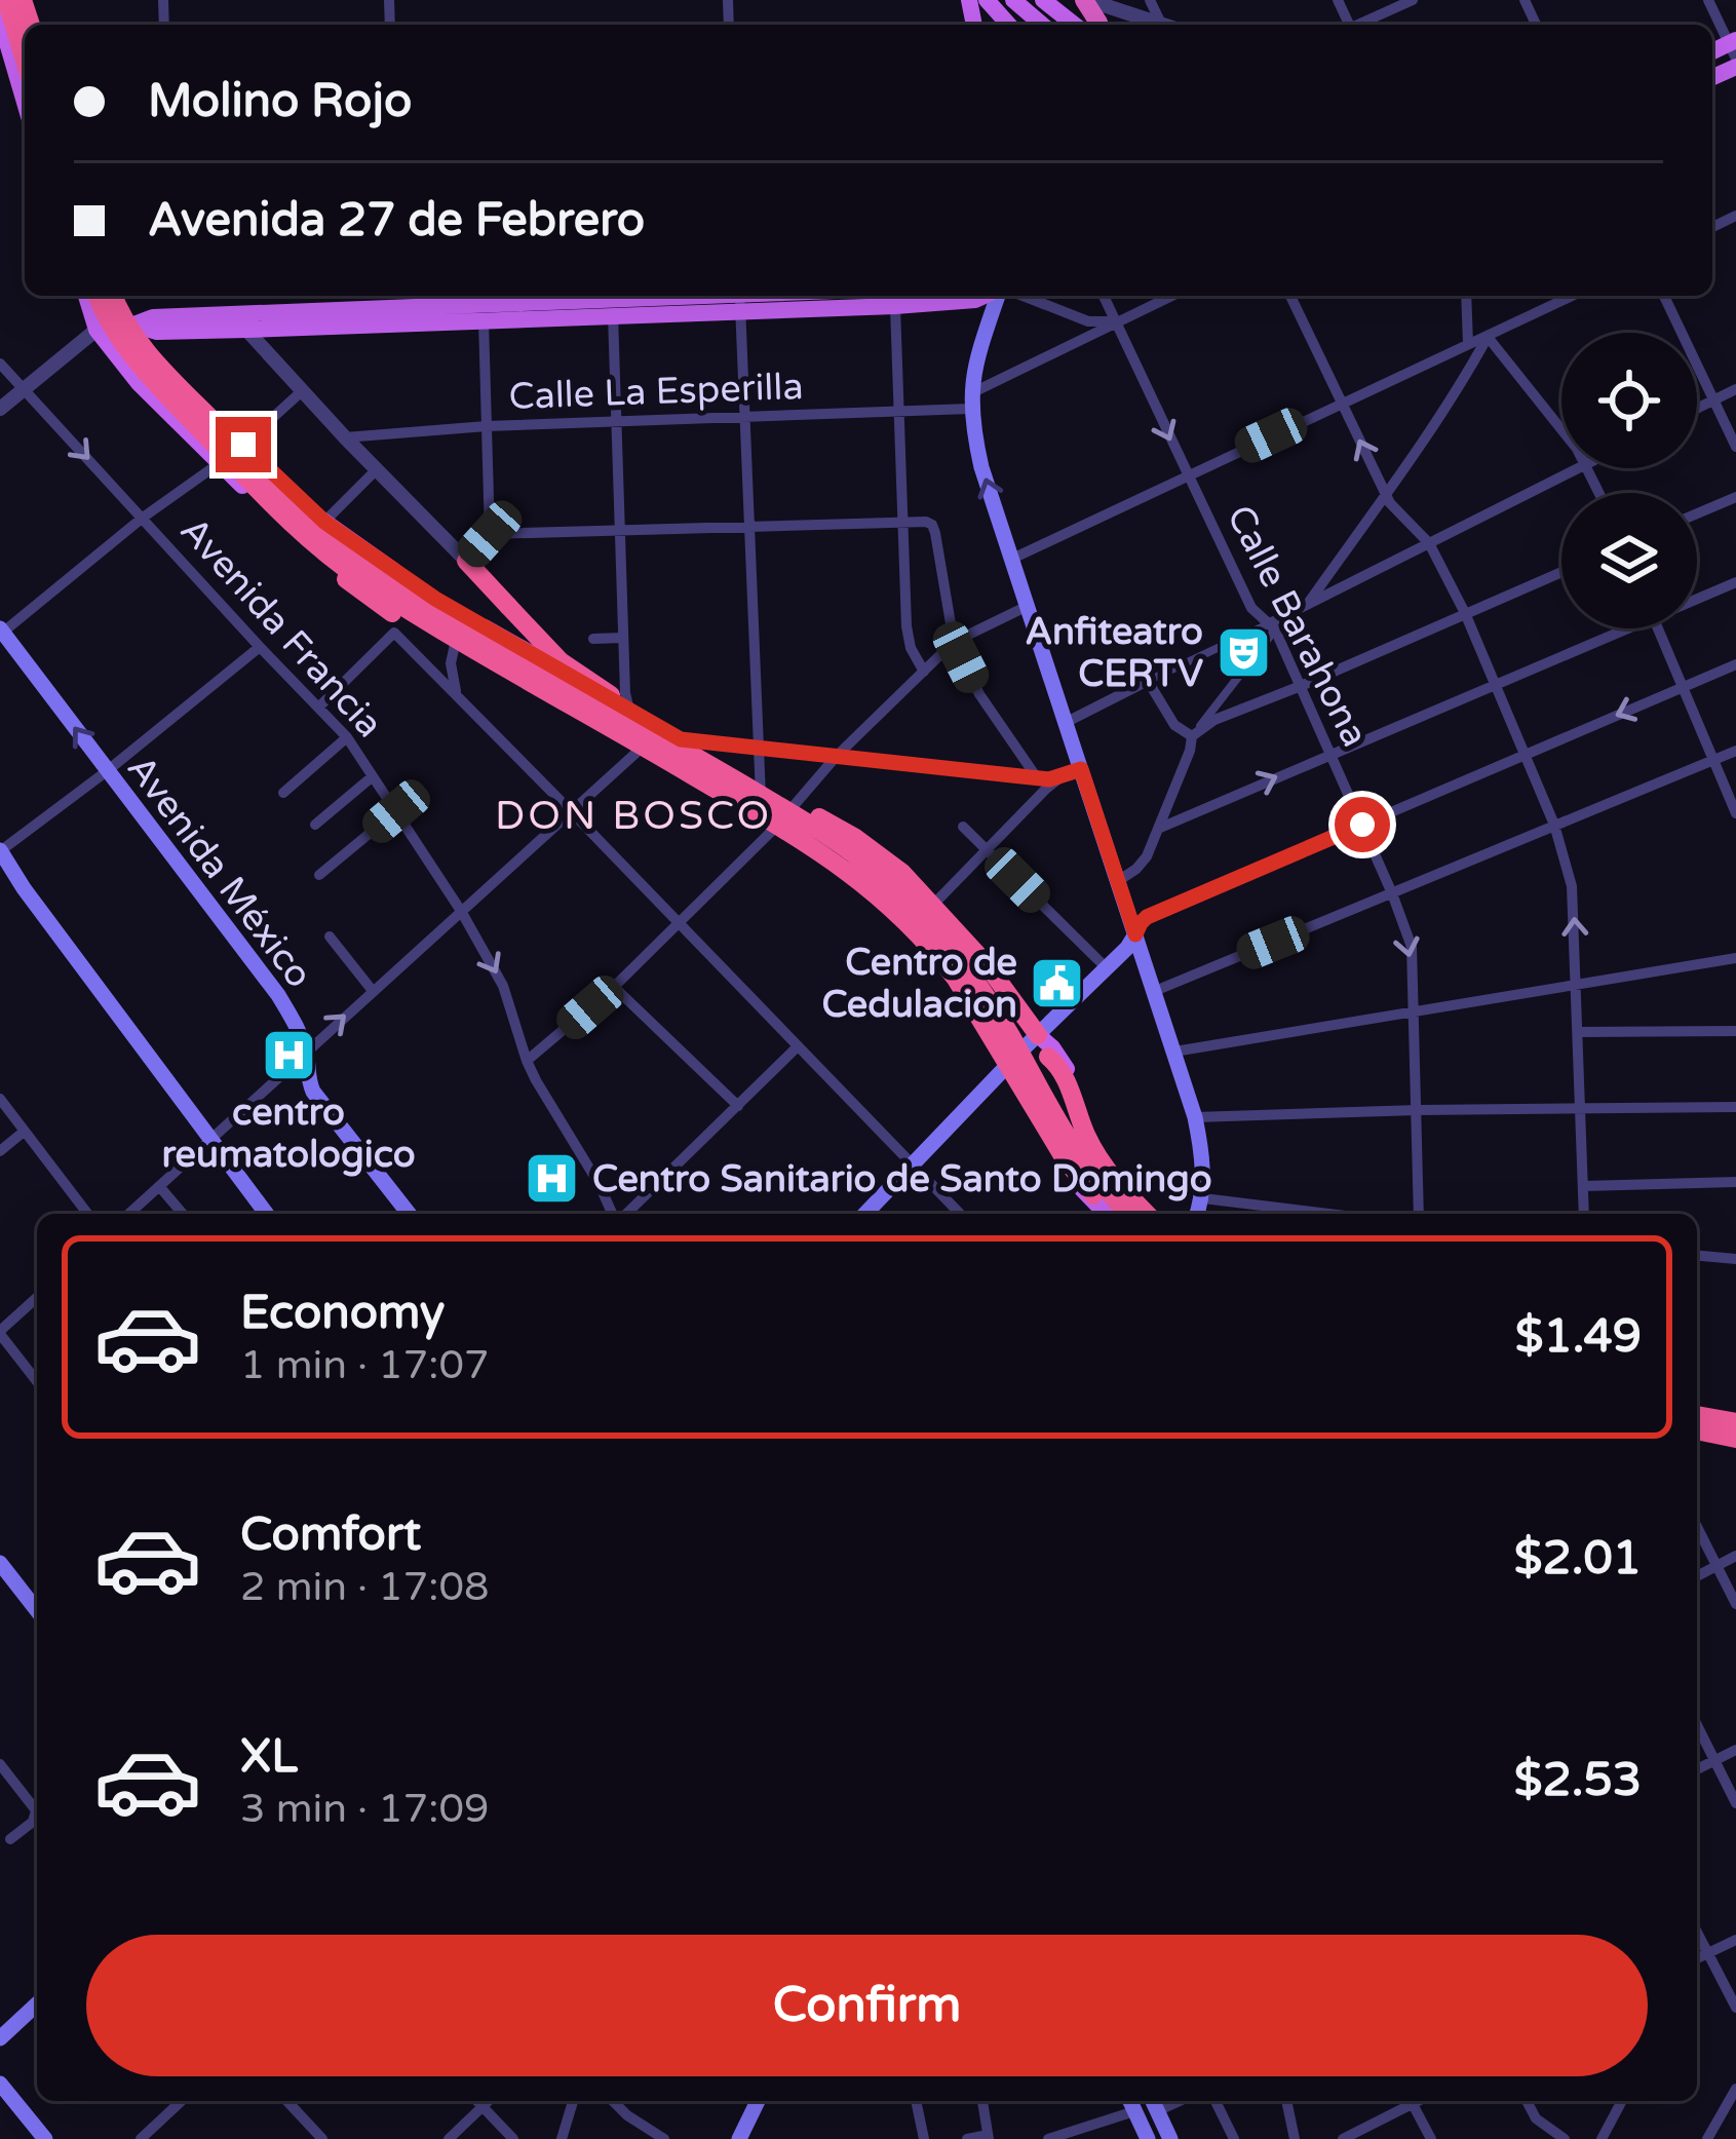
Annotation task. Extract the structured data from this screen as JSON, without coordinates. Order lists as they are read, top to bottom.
{
  "streets": {
    "main road": ["Avenida México"],
    "street": ["Calle La Esperilla", "Calle Barahona", "Avenida Francia"]
  },
  "districts": ["DON BOSCO"],
  "places": {
    "theatre": ["Anfiteatro CERTV"],
    "public building": ["Centro de Cedulacion"],
    "hospital": ["centro reumatologico", "Centro Sanitario de Santo Domingo"]
  },
  "page": {
    "banner": ["Molino Rojo", "Avenida 27 de Febrero"],
    "list": [
      {
        "name": "Economy",
        "note": "1 min · 17:07",
        "value": "$1.49"
      },
      {
        "name": "Comfort",
        "note": "2 min · 17:08",
        "value": "$2.01"
      },
      {
        "name": "XL",
        "note": "3 min · 17:09",
        "value": "$2.53"
      }
    ],
    "buttons": "Confirm"
  }
}
